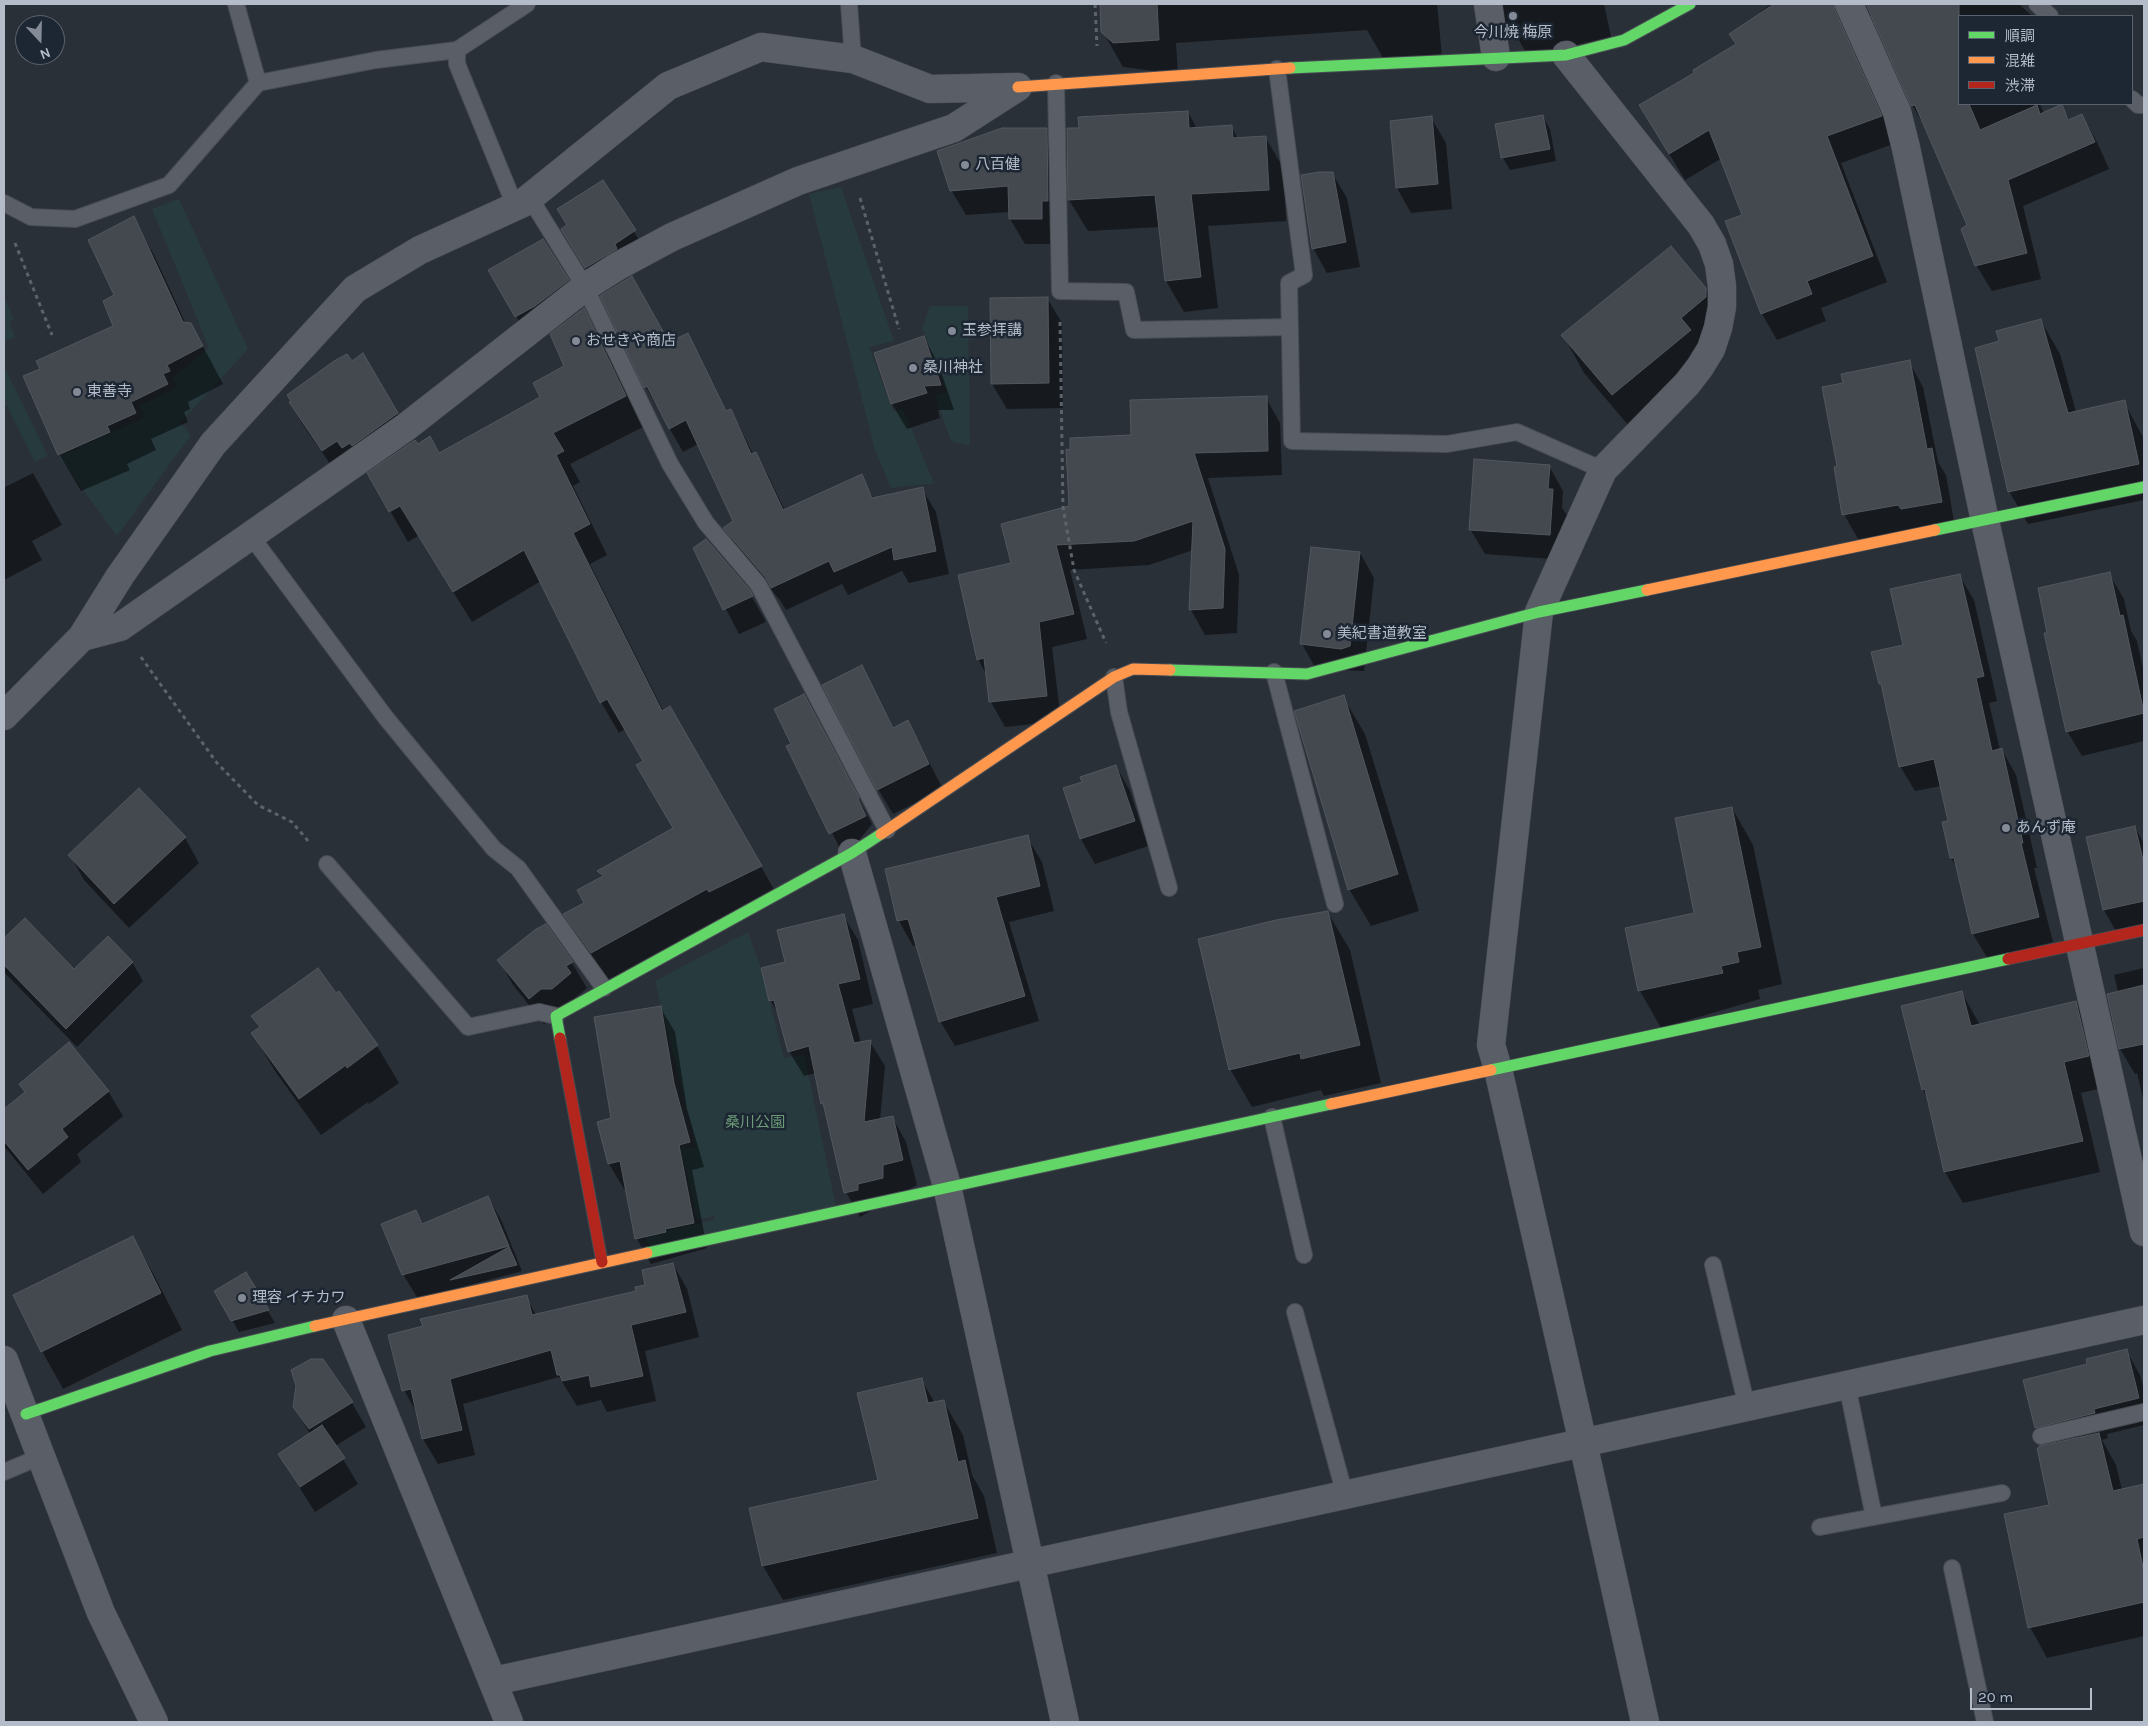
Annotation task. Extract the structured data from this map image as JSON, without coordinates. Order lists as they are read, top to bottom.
{
  "parks": ["桑川公園"],
  "places": [
    "今川焼 梅原",
    "八百健",
    "玉参拝講",
    "おせきや商店",
    "桑川神社",
    "東善寺",
    "美紀書道教室",
    "あんず庵",
    "理容 イチカワ"
  ],
  "legend": ["順調", "混雑", "渋滞"],
  "scale_bar": "20 m",
  "north": "bottom"
}
